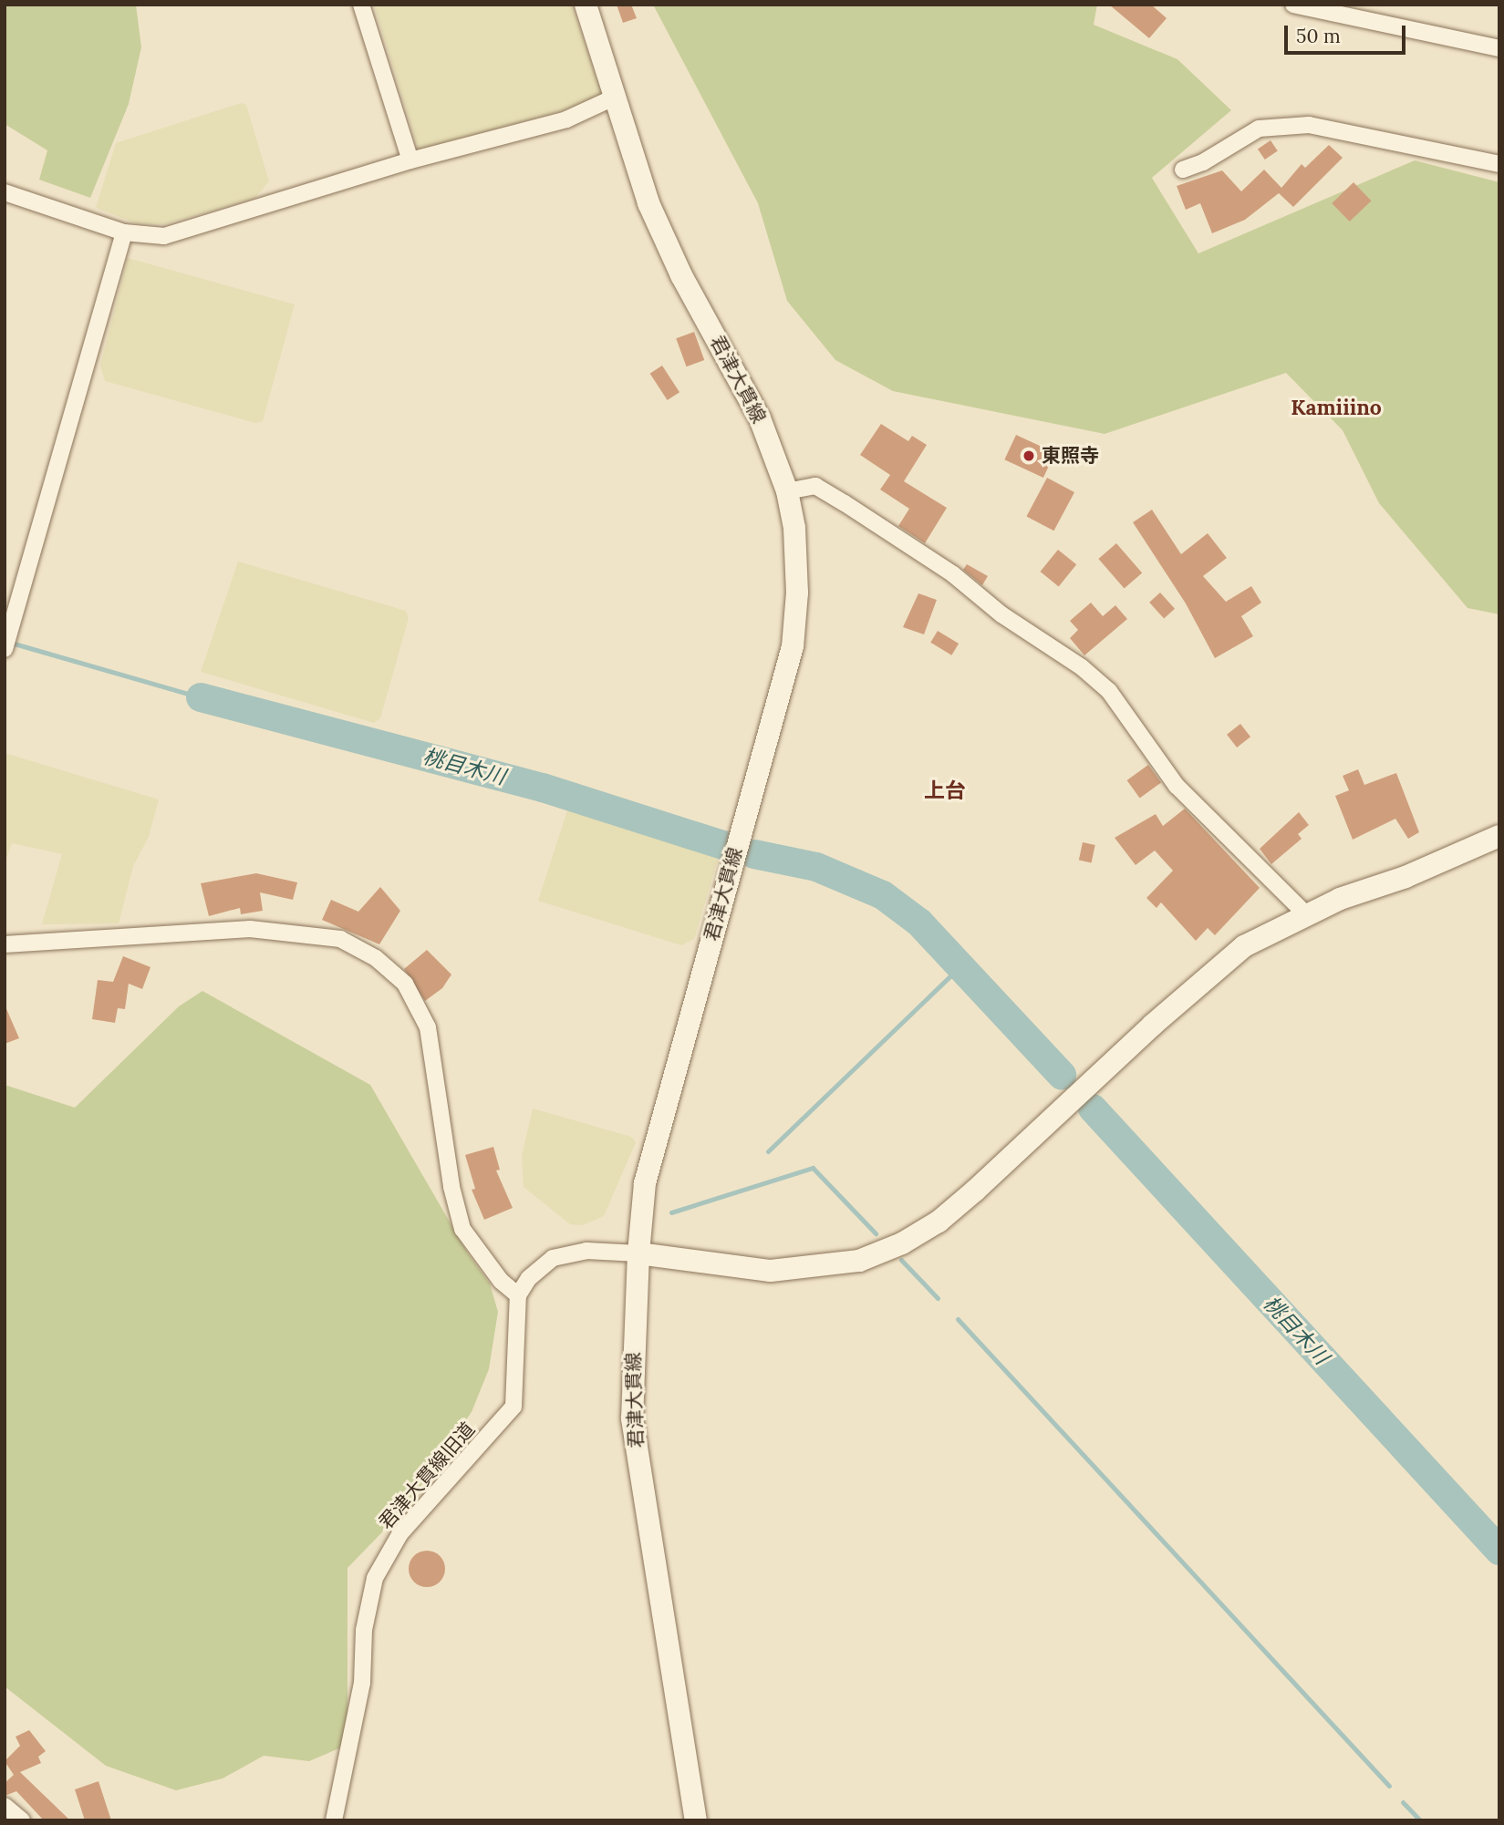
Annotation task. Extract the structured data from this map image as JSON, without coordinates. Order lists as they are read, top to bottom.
{
  "streets": {
    "main road": ["君津大貫線"],
    "street": ["君津大貫線旧道"]
  },
  "districts": ["Kamiiino", "上台"],
  "water": ["桃目木川"],
  "places": ["東照寺"],
  "scale_bar": "50 m"
}
